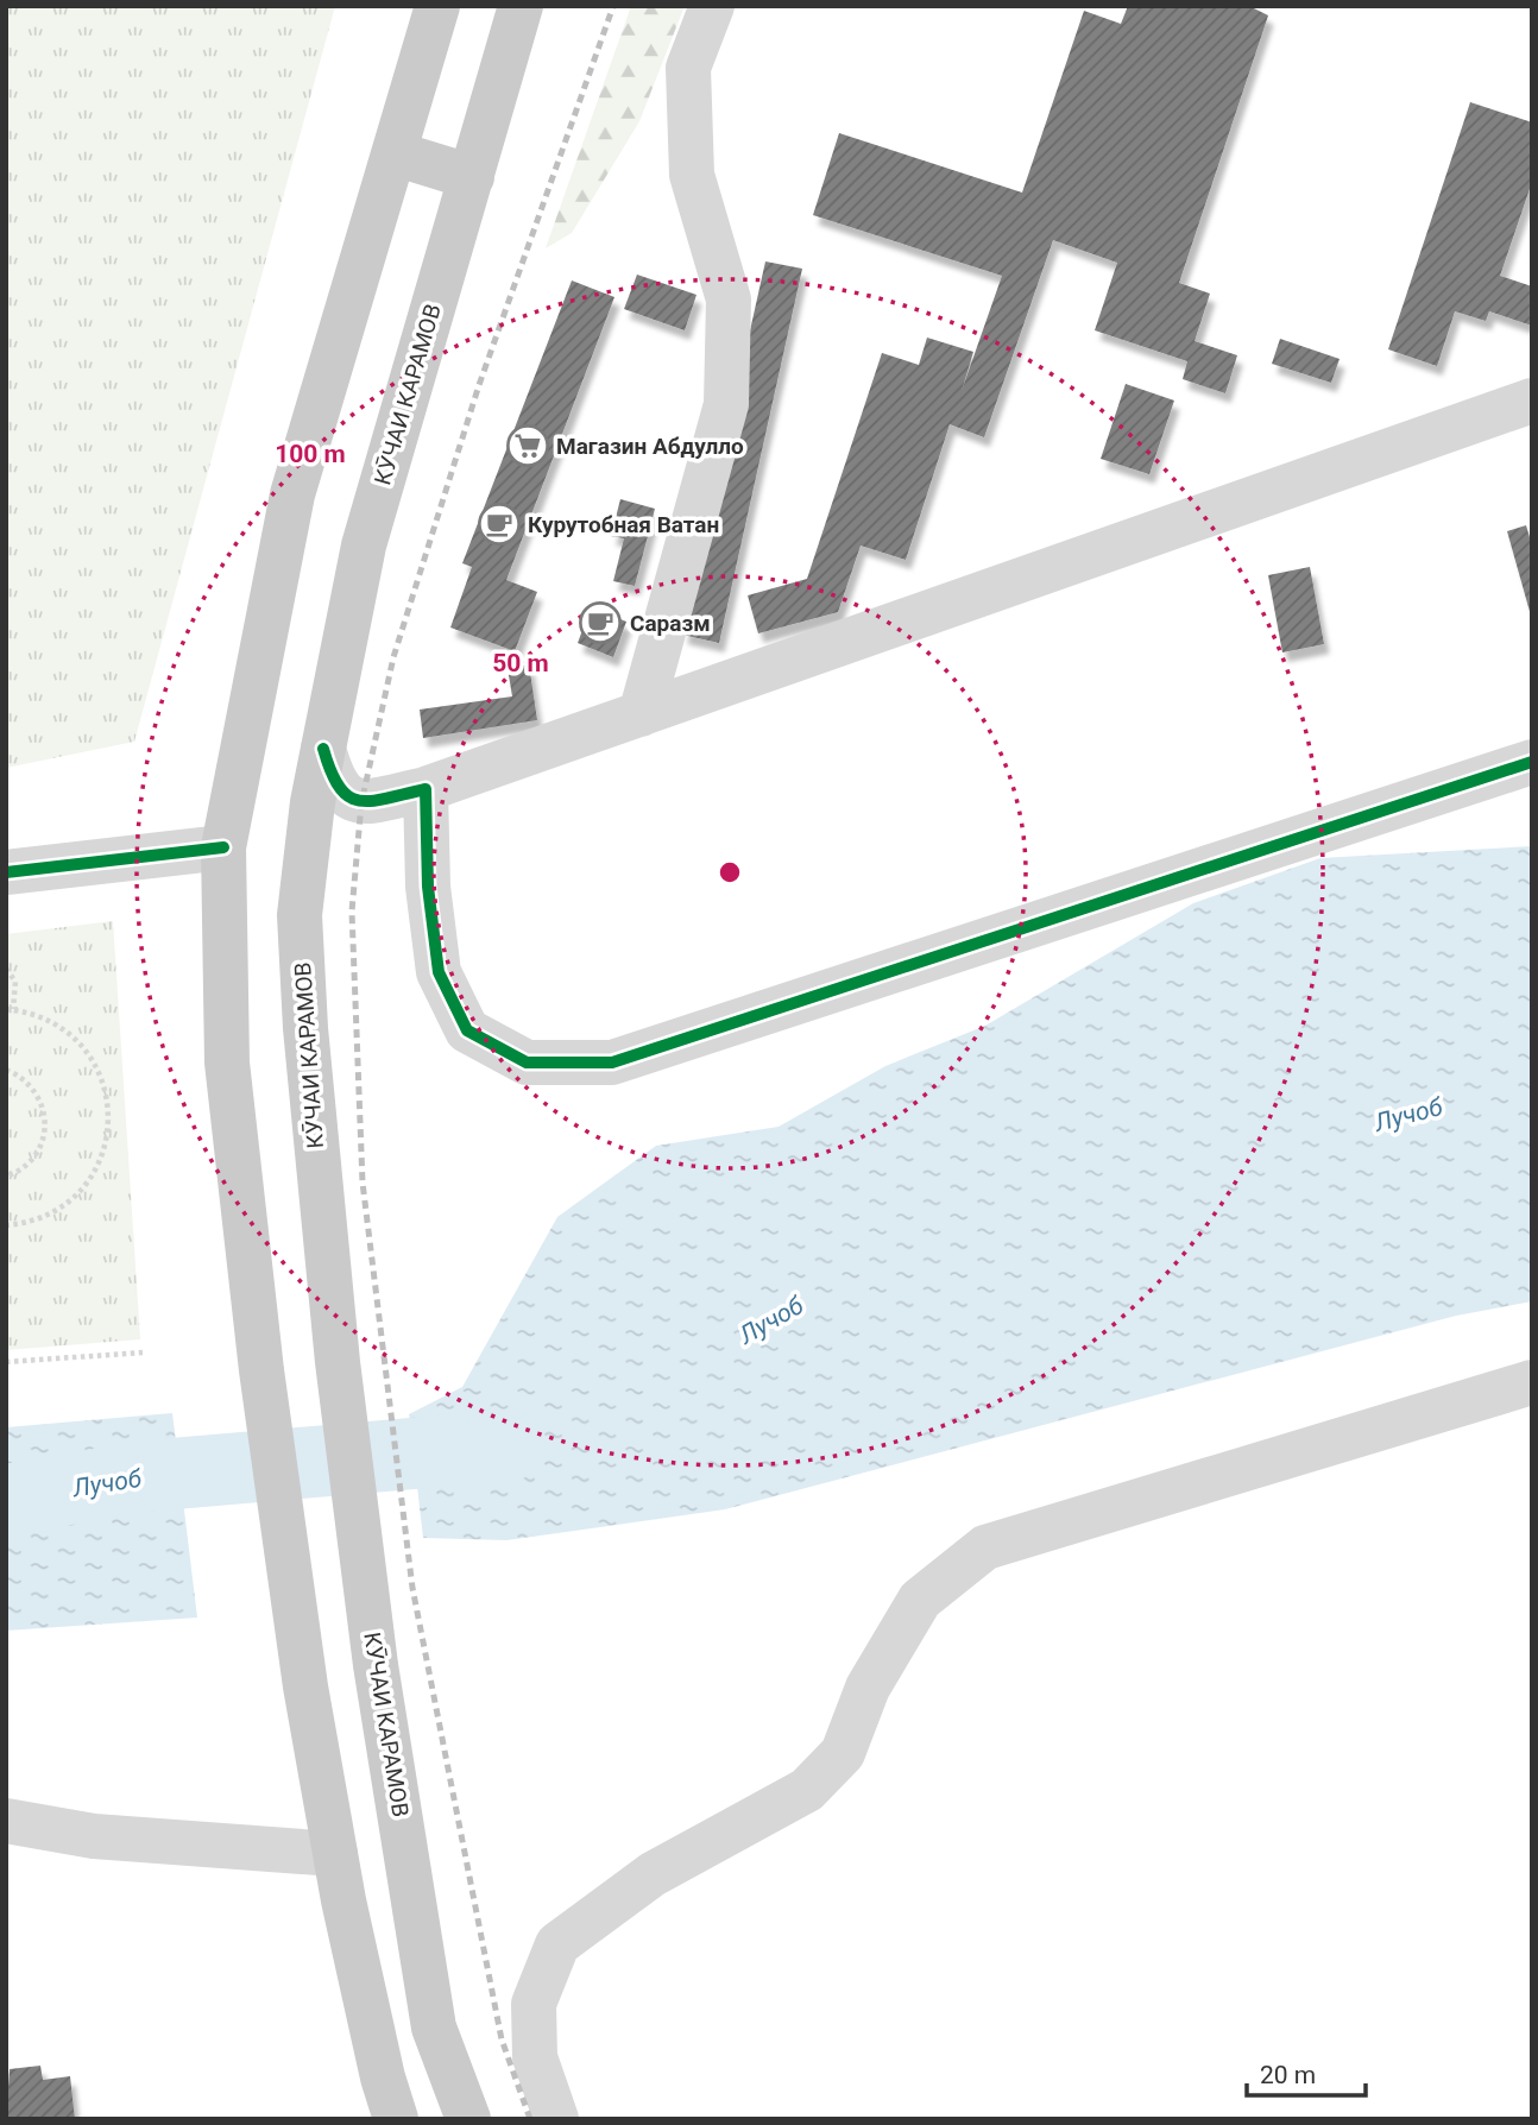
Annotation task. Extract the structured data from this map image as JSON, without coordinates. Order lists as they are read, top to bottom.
{
  "streets": {
    "main road": ["КӮЧАИ КАРАМОВ"]
  },
  "water": ["Лучоб"],
  "places": {
    "supermarket": ["Магазин Абдулло"],
    "cafe": ["Курутобная Ватан", "Саразм"]
  },
  "scale_bar": "20 m",
  "rings": ["100 m", "50 m"]
}
